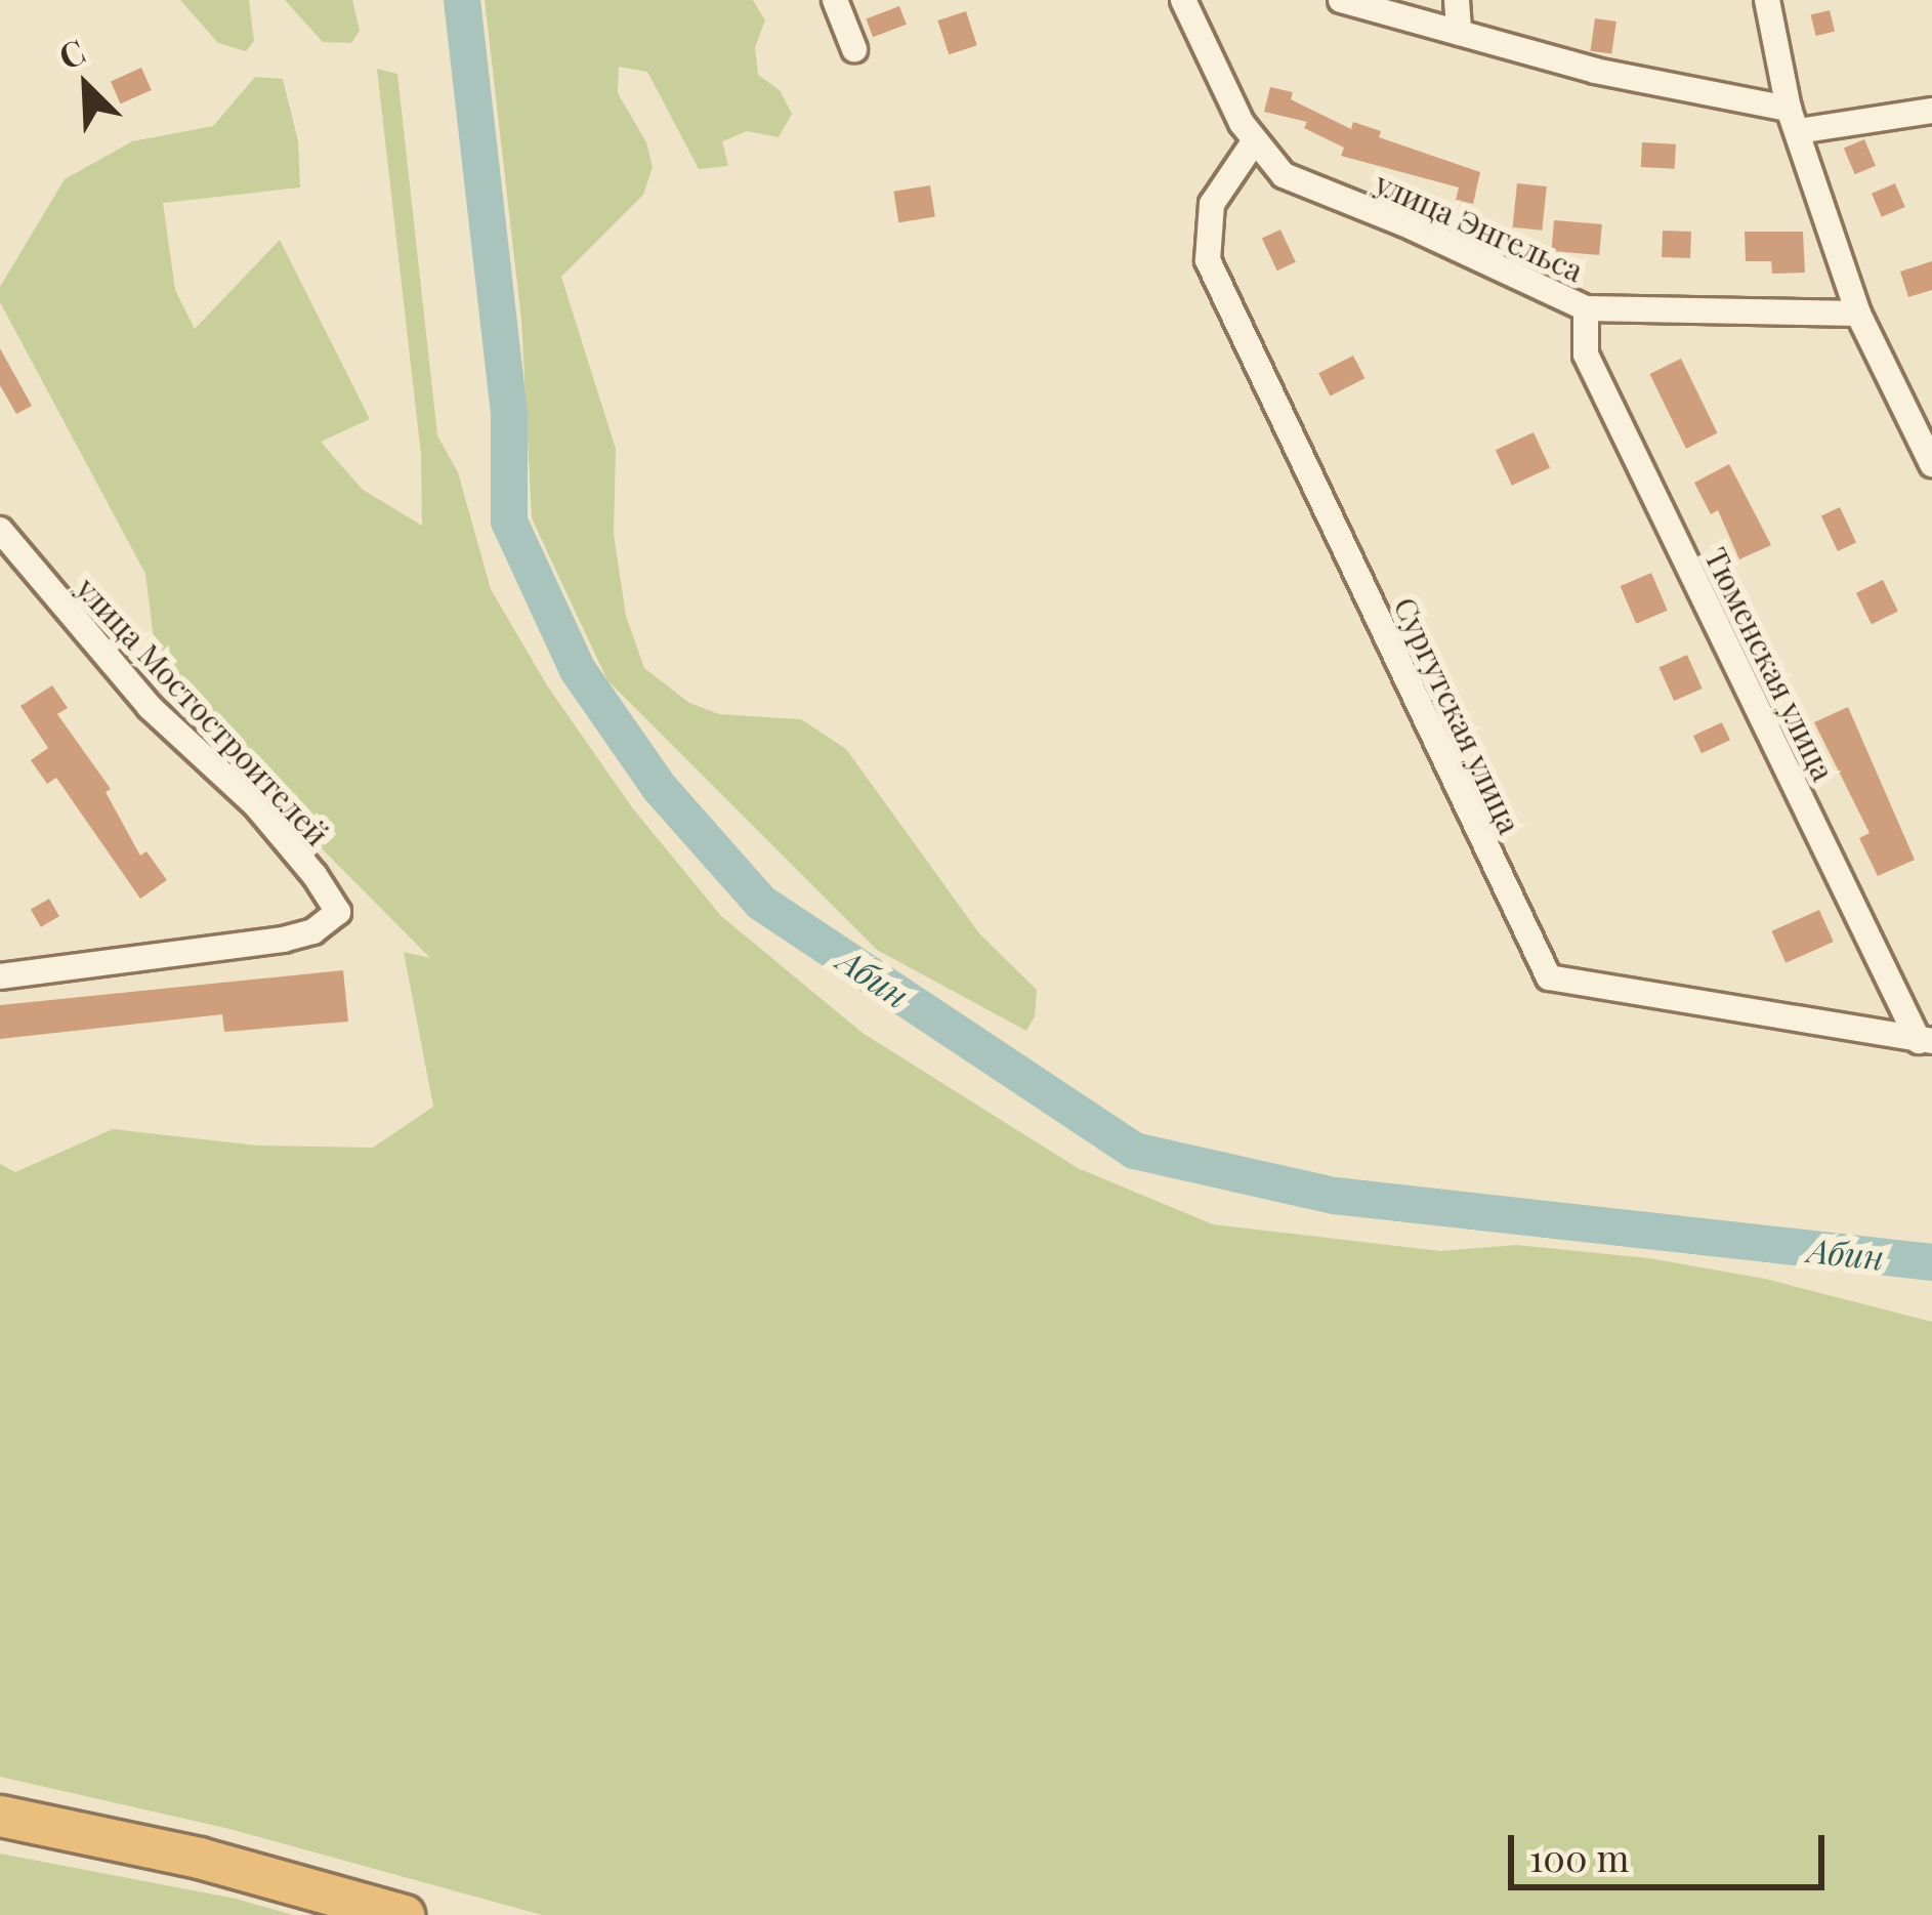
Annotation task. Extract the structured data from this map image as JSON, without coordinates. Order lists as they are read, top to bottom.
{
  "streets": {
    "street": [
      "улица Энгельса",
      "Тюменская улица",
      "улица Мостостроителей",
      "Сургутская улица"
    ]
  },
  "crossings": [
    ["улица Энгельса", "Тюменская улица"],
    ["улица Энгельса", "Сургутская улица"],
    ["Тюменская улица", "Сургутская улица"]
  ],
  "water": ["Абин"],
  "scale_bar": "100 m",
  "north": "top left"
}
